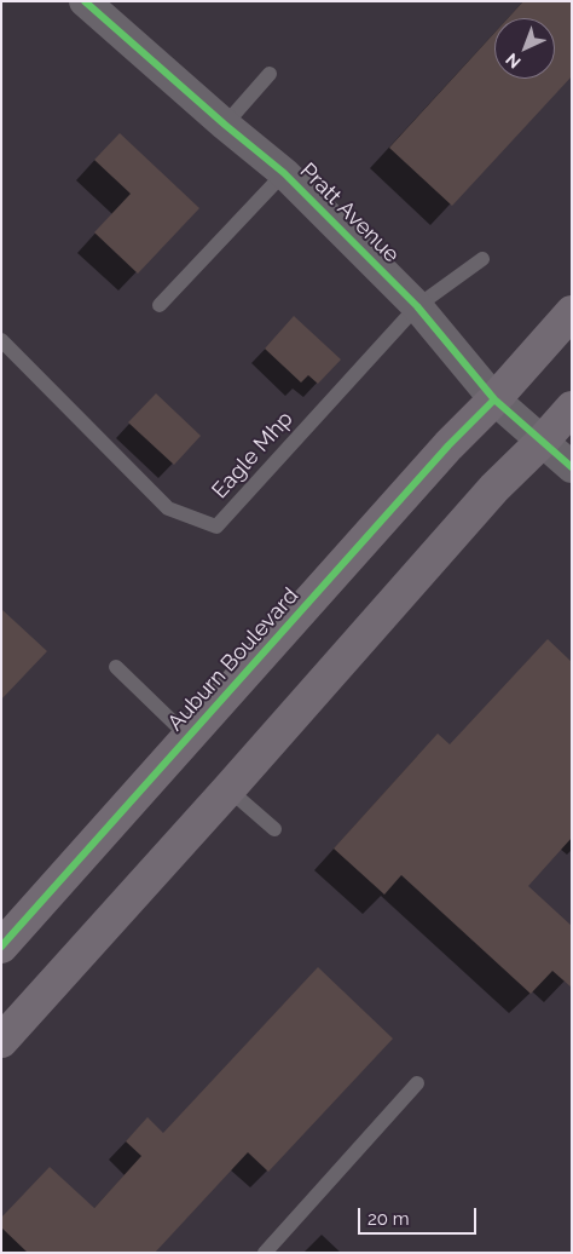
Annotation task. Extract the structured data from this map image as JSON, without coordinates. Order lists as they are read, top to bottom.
{
  "streets": {
    "main road": ["Auburn Boulevard"],
    "street": ["Pratt Avenue"],
    "lane": ["Eagle Mhp"]
  },
  "crossings": [
    ["Pratt Avenue", "Eagle Mhp"],
    ["Pratt Avenue", "Auburn Boulevard"]
  ],
  "scale_bar": "20 m",
  "north": "bottom left"
}
